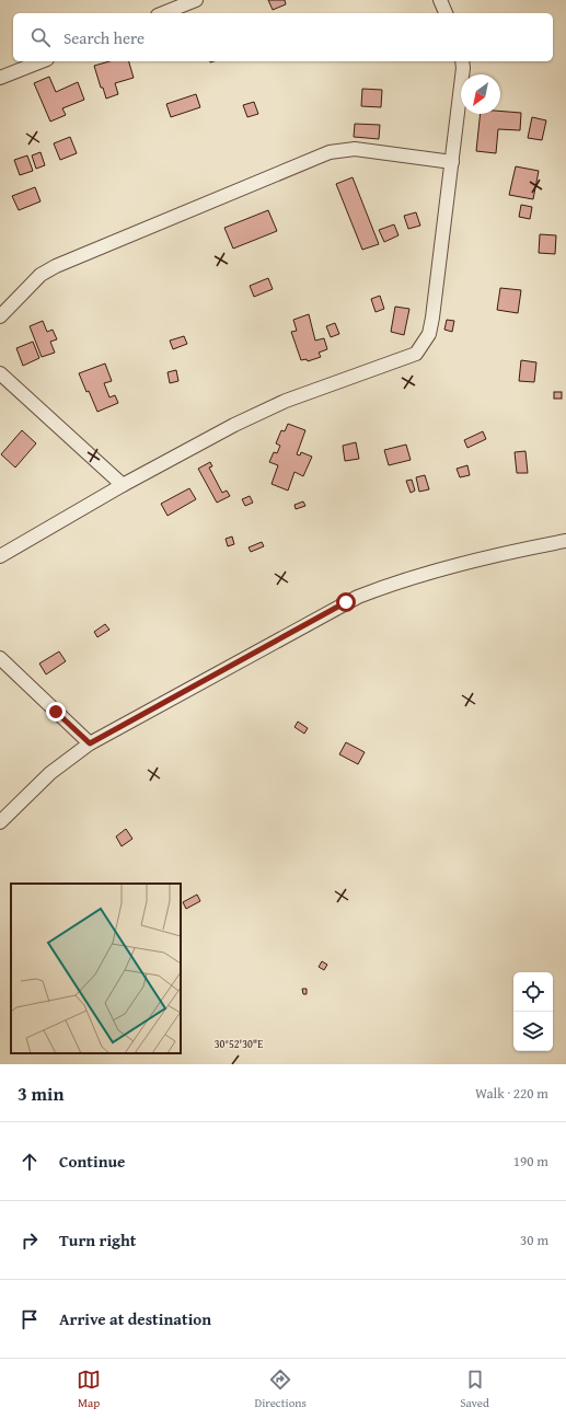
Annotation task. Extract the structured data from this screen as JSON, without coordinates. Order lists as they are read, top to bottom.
{
  "north": "bottom left",
  "page": {
    "search": "Search here",
    "heading": ["3 min", "Walk · 220 m"],
    "list": [
      ["Continue", "190 m"],
      ["Turn right", "30 m"],
      "Arrive at destination"
    ],
    "nav": ["Map", "Directions", "Saved"]
  },
  "coordinates": ["30°52'30\"E"]
}
